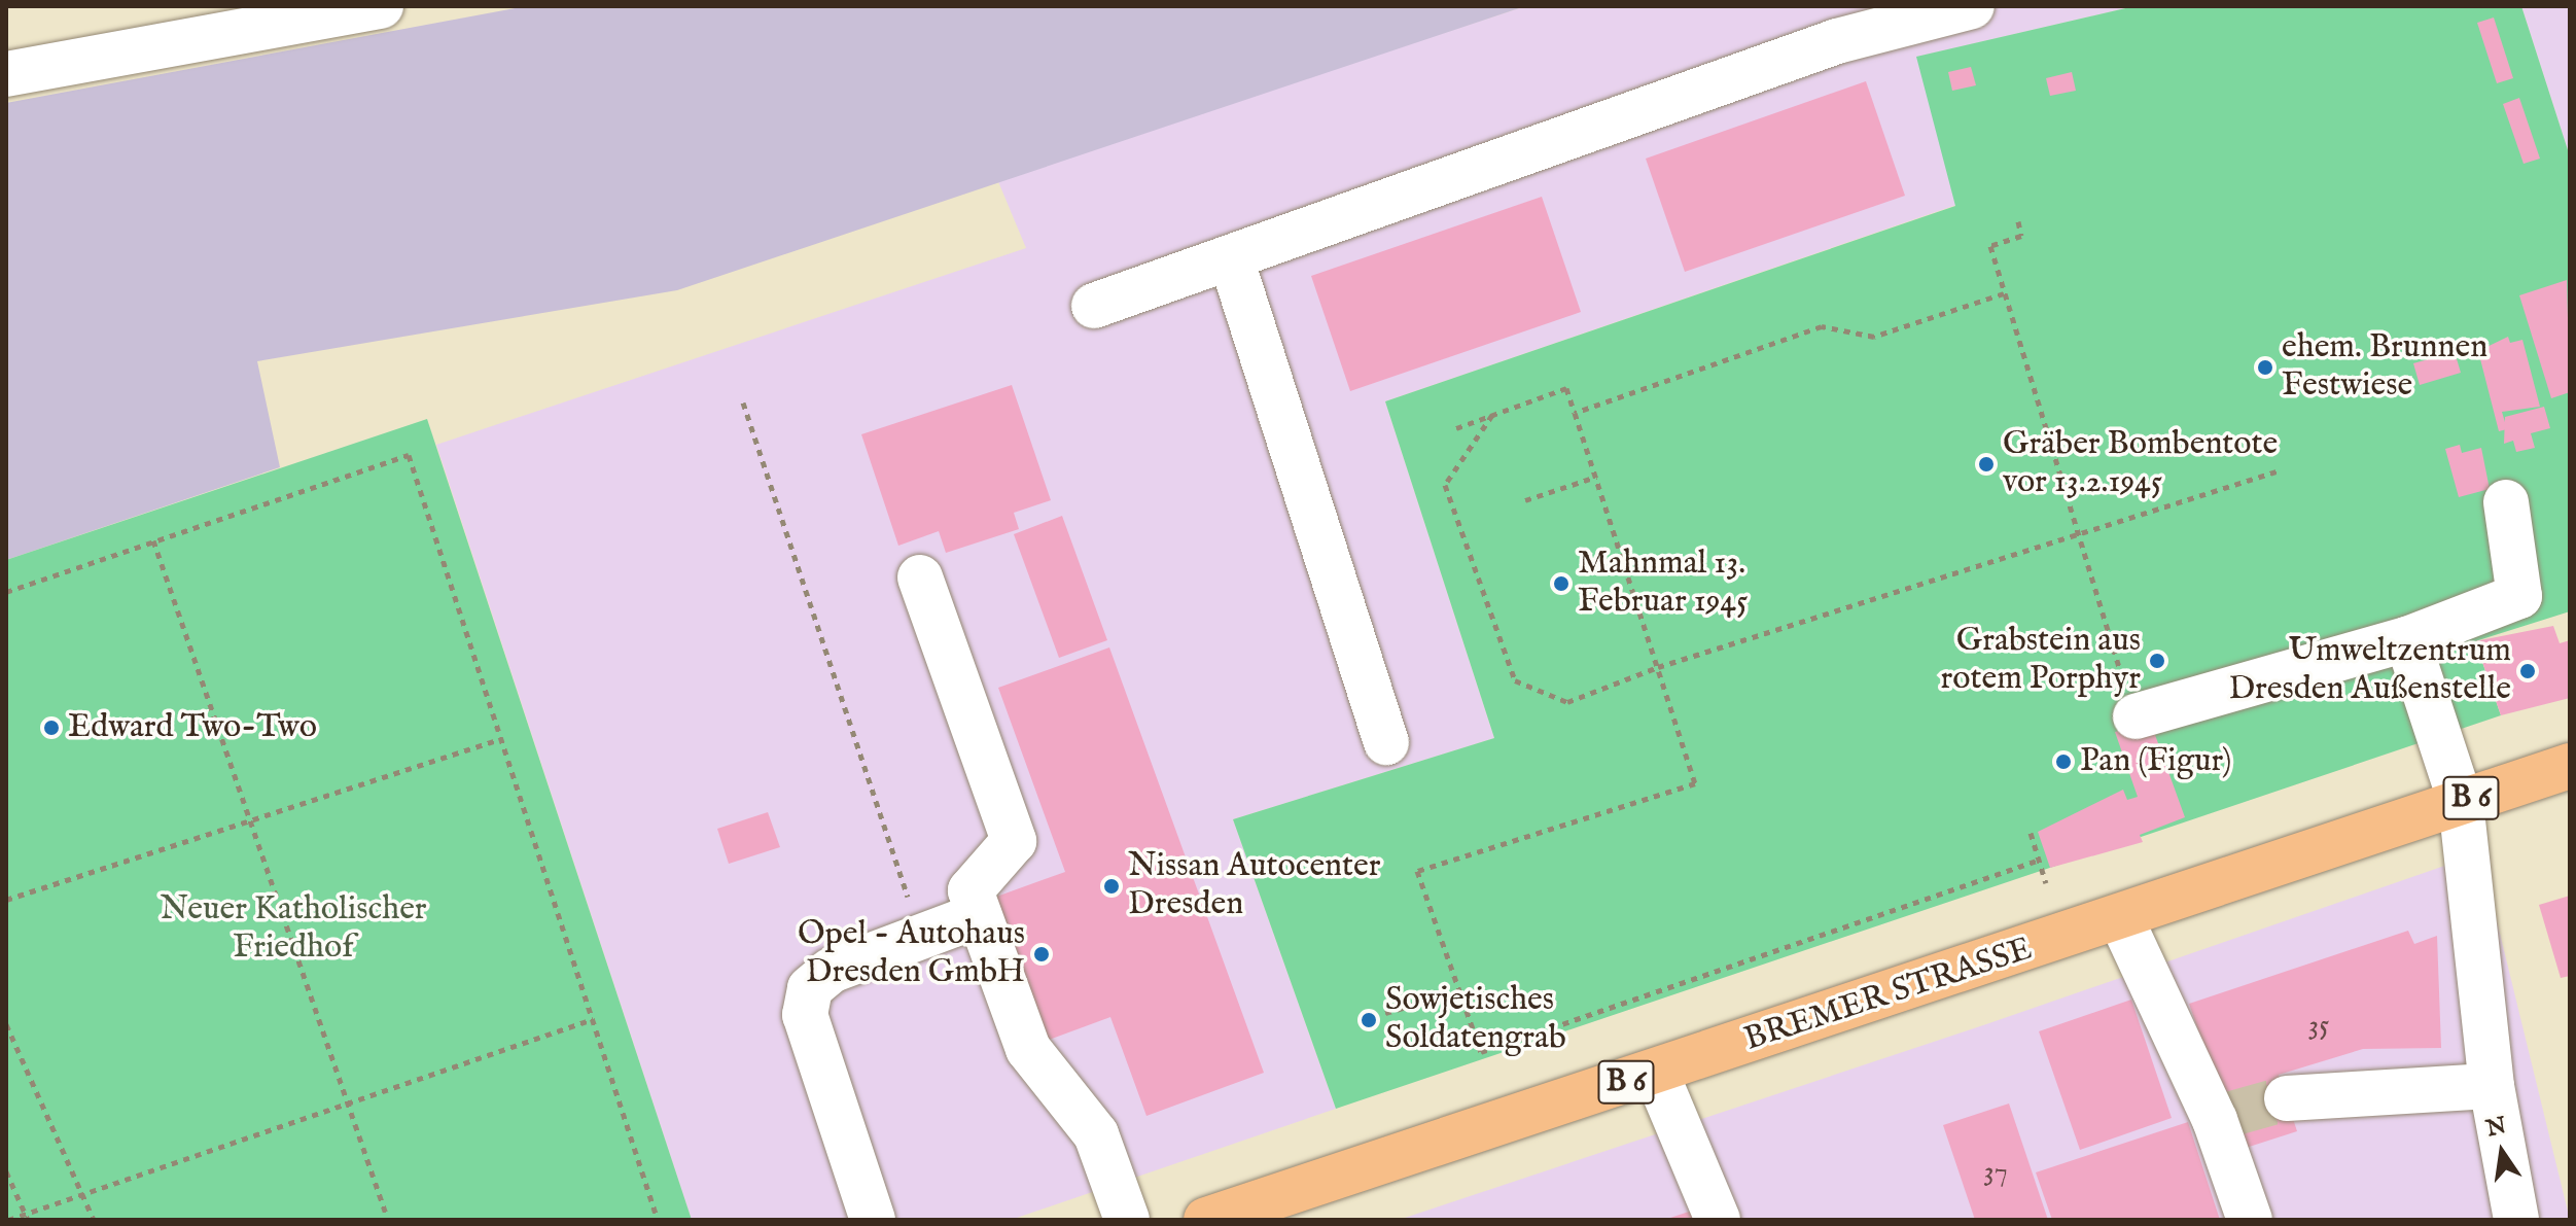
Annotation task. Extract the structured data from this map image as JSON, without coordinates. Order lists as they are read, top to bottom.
{
  "streets": {
    "main road": ["B 6", "BREMER STRASSE"]
  },
  "parks": ["Neuer Katholischer Friedhof"],
  "places": [
    "ehem. Brunnen Festwiese",
    "Gräber Bombentote vor 13.2.1945",
    "Mahnmal 13. Februar 1945",
    "Grabstein aus rotem Porphyr",
    "Umweltzentrum Dresden Außenstelle",
    "Edward Two-Two",
    "Pan (Figur)",
    "Nissan Autocenter Dresden",
    "Opel - Autohaus Dresden GmbH",
    "Sowjetisches Soldatengrab"
  ],
  "house_numbers": ["35", "37"],
  "north": "top"
}
